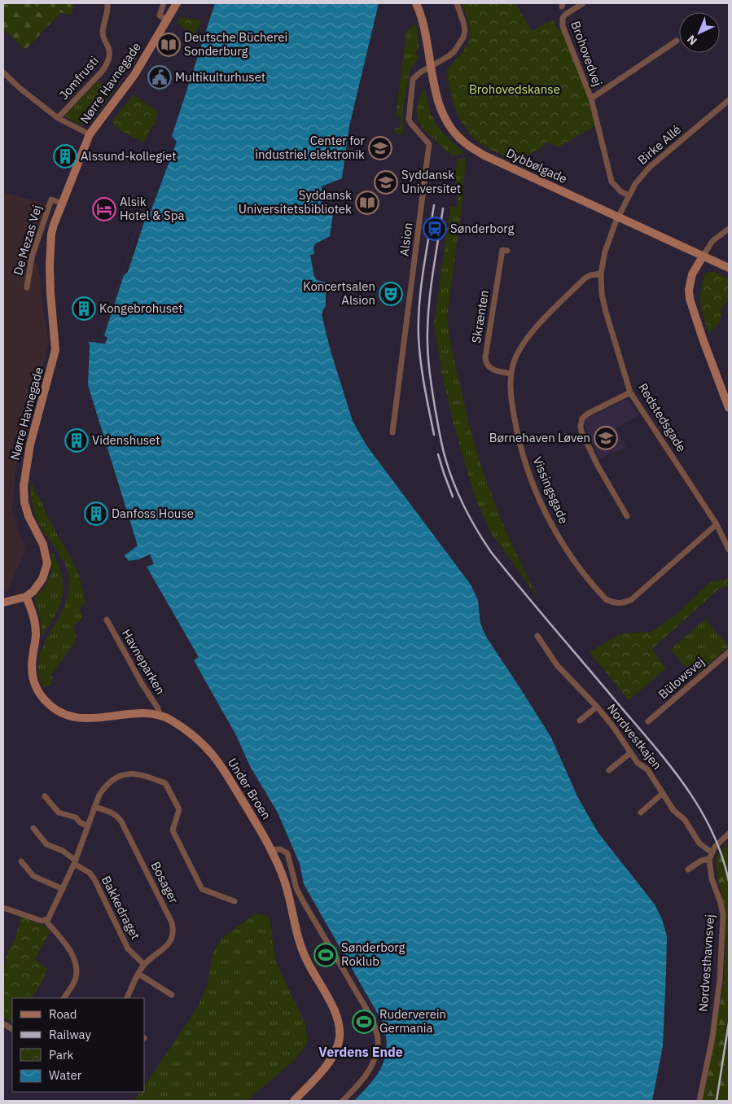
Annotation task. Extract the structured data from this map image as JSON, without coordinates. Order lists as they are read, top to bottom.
{
  "streets": {
    "street": [
      "Brohovedvej",
      "Jomfrusti",
      "Nørre Havnegade",
      "Birke Allé",
      "Dybbølgade",
      "Alsion",
      "De Mezas Vej",
      "Skrænten",
      "Redstedsgade",
      "Vissingsgade",
      "Havneparken",
      "Bülowsvej",
      "Nordvestkajen",
      "Under Broen",
      "Bosager",
      "Bakkedraget",
      "Nordvesthavnsvej"
    ]
  },
  "crossings": [
    ["Brohovedvej", "Birke Allé"],
    ["Nørre Havnegade", "De Mezas Vej"],
    ["Nørre Havnegade", "Under Broen"],
    ["Birke Allé", "Dybbølgade"],
    ["Birke Allé", "Redstedsgade"],
    ["Dybbølgade", "Alsion"],
    ["Dybbølgade", "Redstedsgade"],
    ["Skrænten", "Vissingsgade"],
    ["Redstedsgade", "Vissingsgade"],
    ["Havneparken", "Under Broen"],
    ["Nordvestkajen", "Nordvesthavnsvej"],
    ["Bosager", "Bakkedraget"]
  ],
  "districts": ["Verdens Ende"],
  "parks": ["Brohovedskanse"],
  "places": {
    "library": ["Deutsche Bücherei Sonderburg", "Syddansk Universitetsbibliotek"],
    "public building": ["Multikulturhuset"],
    "school or university": ["Center for industriel elektronik", "Syddansk Universitet", "Børnehaven Løven"],
    "building": [
      "Alssund-kollegiet",
      "Kongebrohuset",
      "Videnshuset",
      "Danfoss House"
    ],
    "hotel": ["Alsik Hotel & Spa"],
    "station": ["Sønderborg"],
    "theatre": ["Koncertsalen Alsion"],
    "sports": ["Sønderborg Roklub", "Ruderverein Germania"]
  },
  "legend": [
    "Road",
    "Railway",
    "Park",
    "Water"
  ],
  "north": "bottom left"
}
